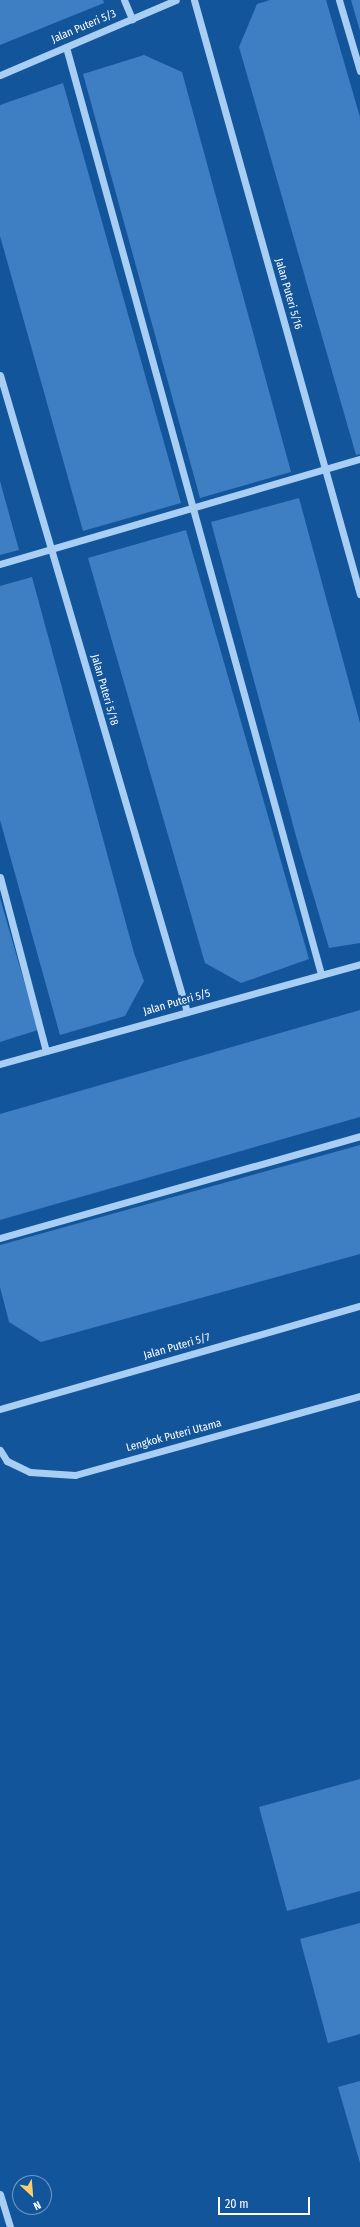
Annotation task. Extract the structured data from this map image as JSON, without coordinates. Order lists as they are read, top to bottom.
{
  "streets": {
    "street": [
      "Jalan Puteri 5/3",
      "Jalan Puteri 5/16",
      "Jalan Puteri 5/18",
      "Jalan Puteri 5/5",
      "Jalan Puteri 5/7",
      "Lengkok Puteri Utama"
    ]
  },
  "crossings": [
    ["Jalan Puteri 5/18", "Jalan Puteri 5/5"]
  ],
  "scale_bar": "20 m",
  "north": "bottom right"
}
